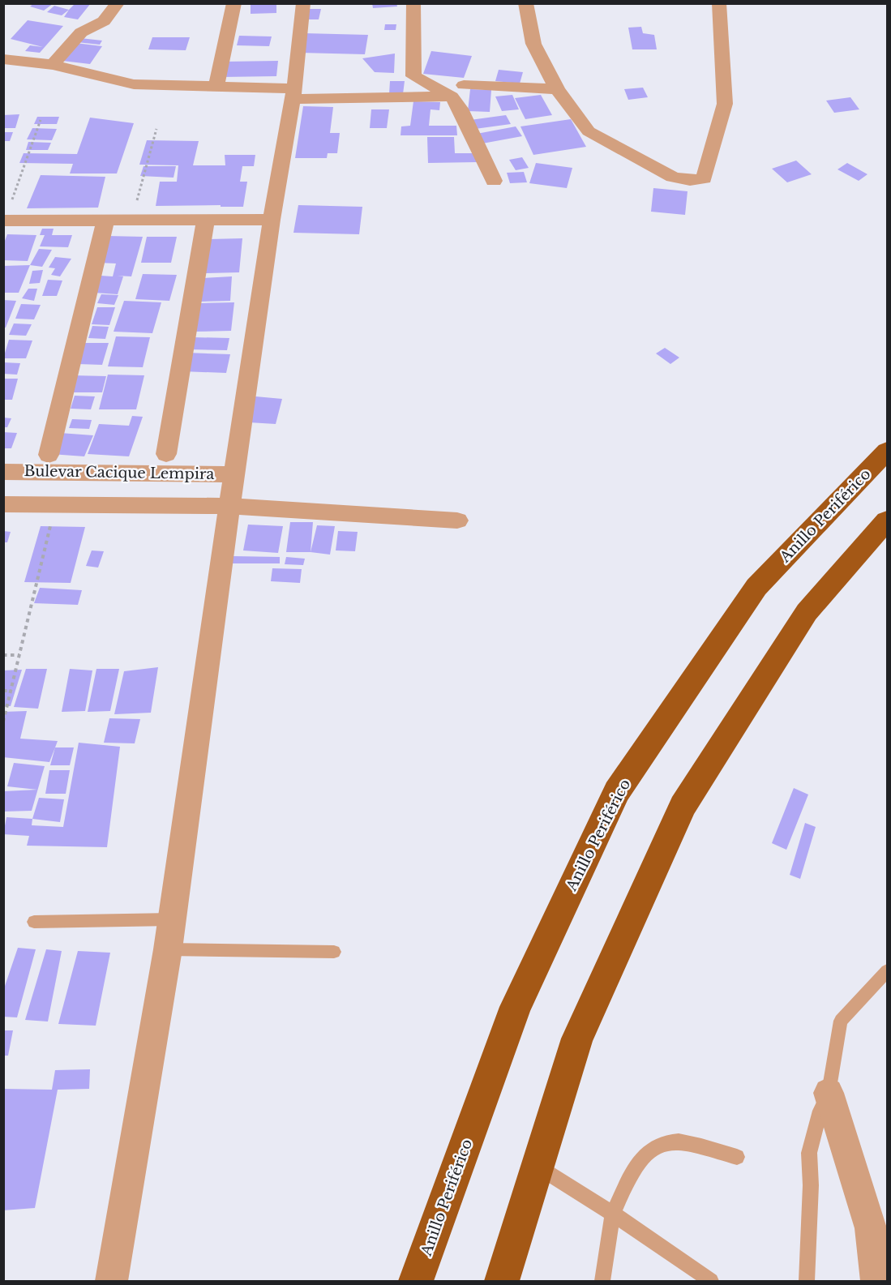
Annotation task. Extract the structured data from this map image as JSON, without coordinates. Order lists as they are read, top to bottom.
{
  "streets": {
    "highway": ["Anillo Periférico"],
    "street": ["Bulevar Cacique Lempira"]
  }
}
